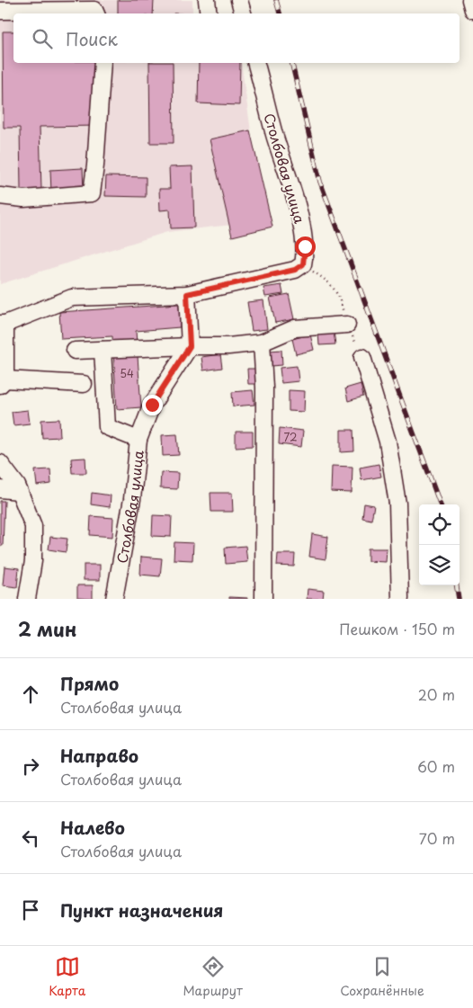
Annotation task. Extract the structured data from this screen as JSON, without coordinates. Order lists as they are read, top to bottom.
{
  "streets": {
    "street": ["Столбовая улица"]
  },
  "house_numbers": ["54", "72"],
  "page": {
    "search": "Поиск",
    "heading": ["2 мин", "Пешком · 150 m"],
    "list": [
      ["Прямо", "Столбовая улица", "20 m"],
      ["Направо", "Столбовая улица", "60 m"],
      ["Налево", "Столбовая улица", "70 m"],
      "Пункт назначения"
    ],
    "nav": ["Карта", "Маршрут", "Сохранённые"]
  }
}
